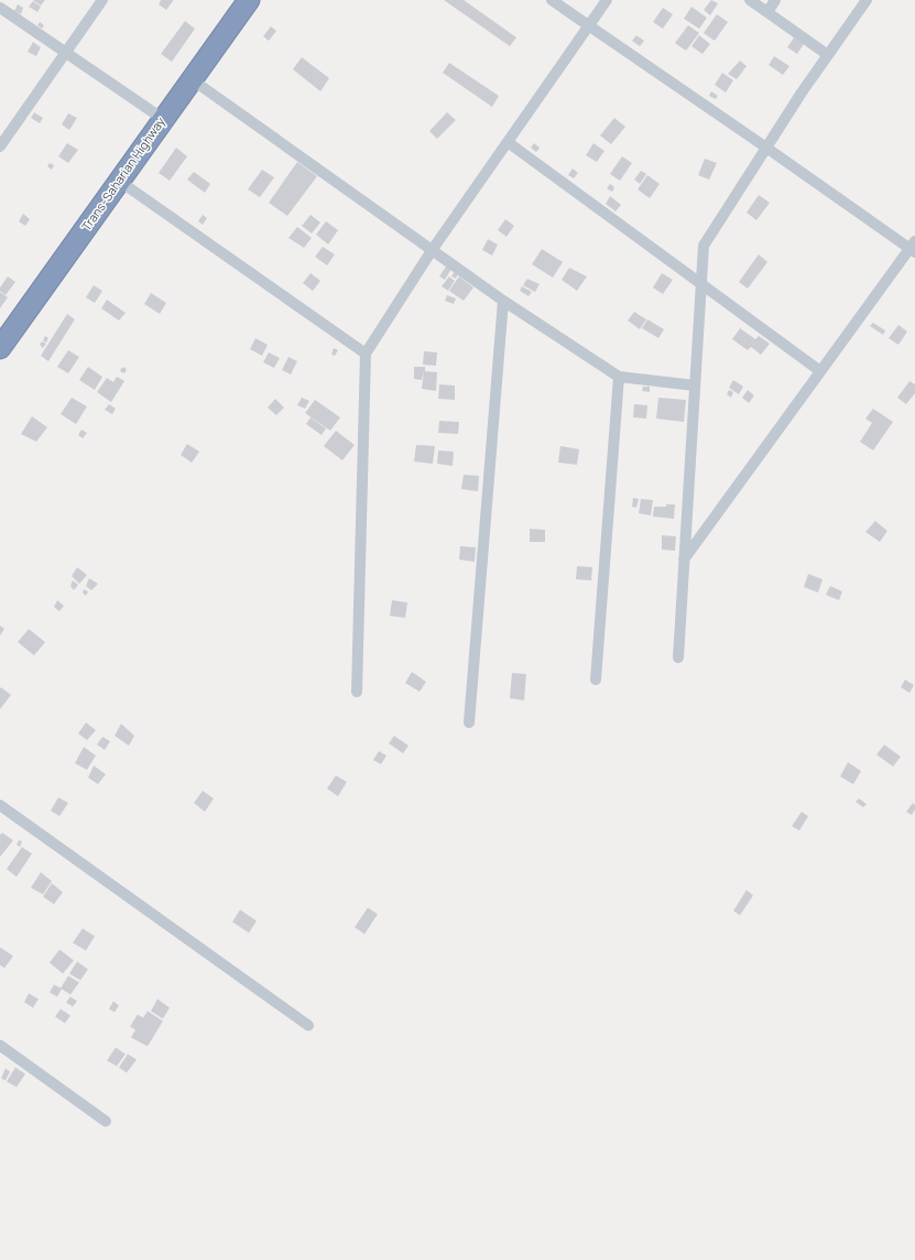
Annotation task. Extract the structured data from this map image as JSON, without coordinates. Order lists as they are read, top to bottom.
{
  "streets": {
    "highway": ["Trans-Saharian Highway"]
  }
}
